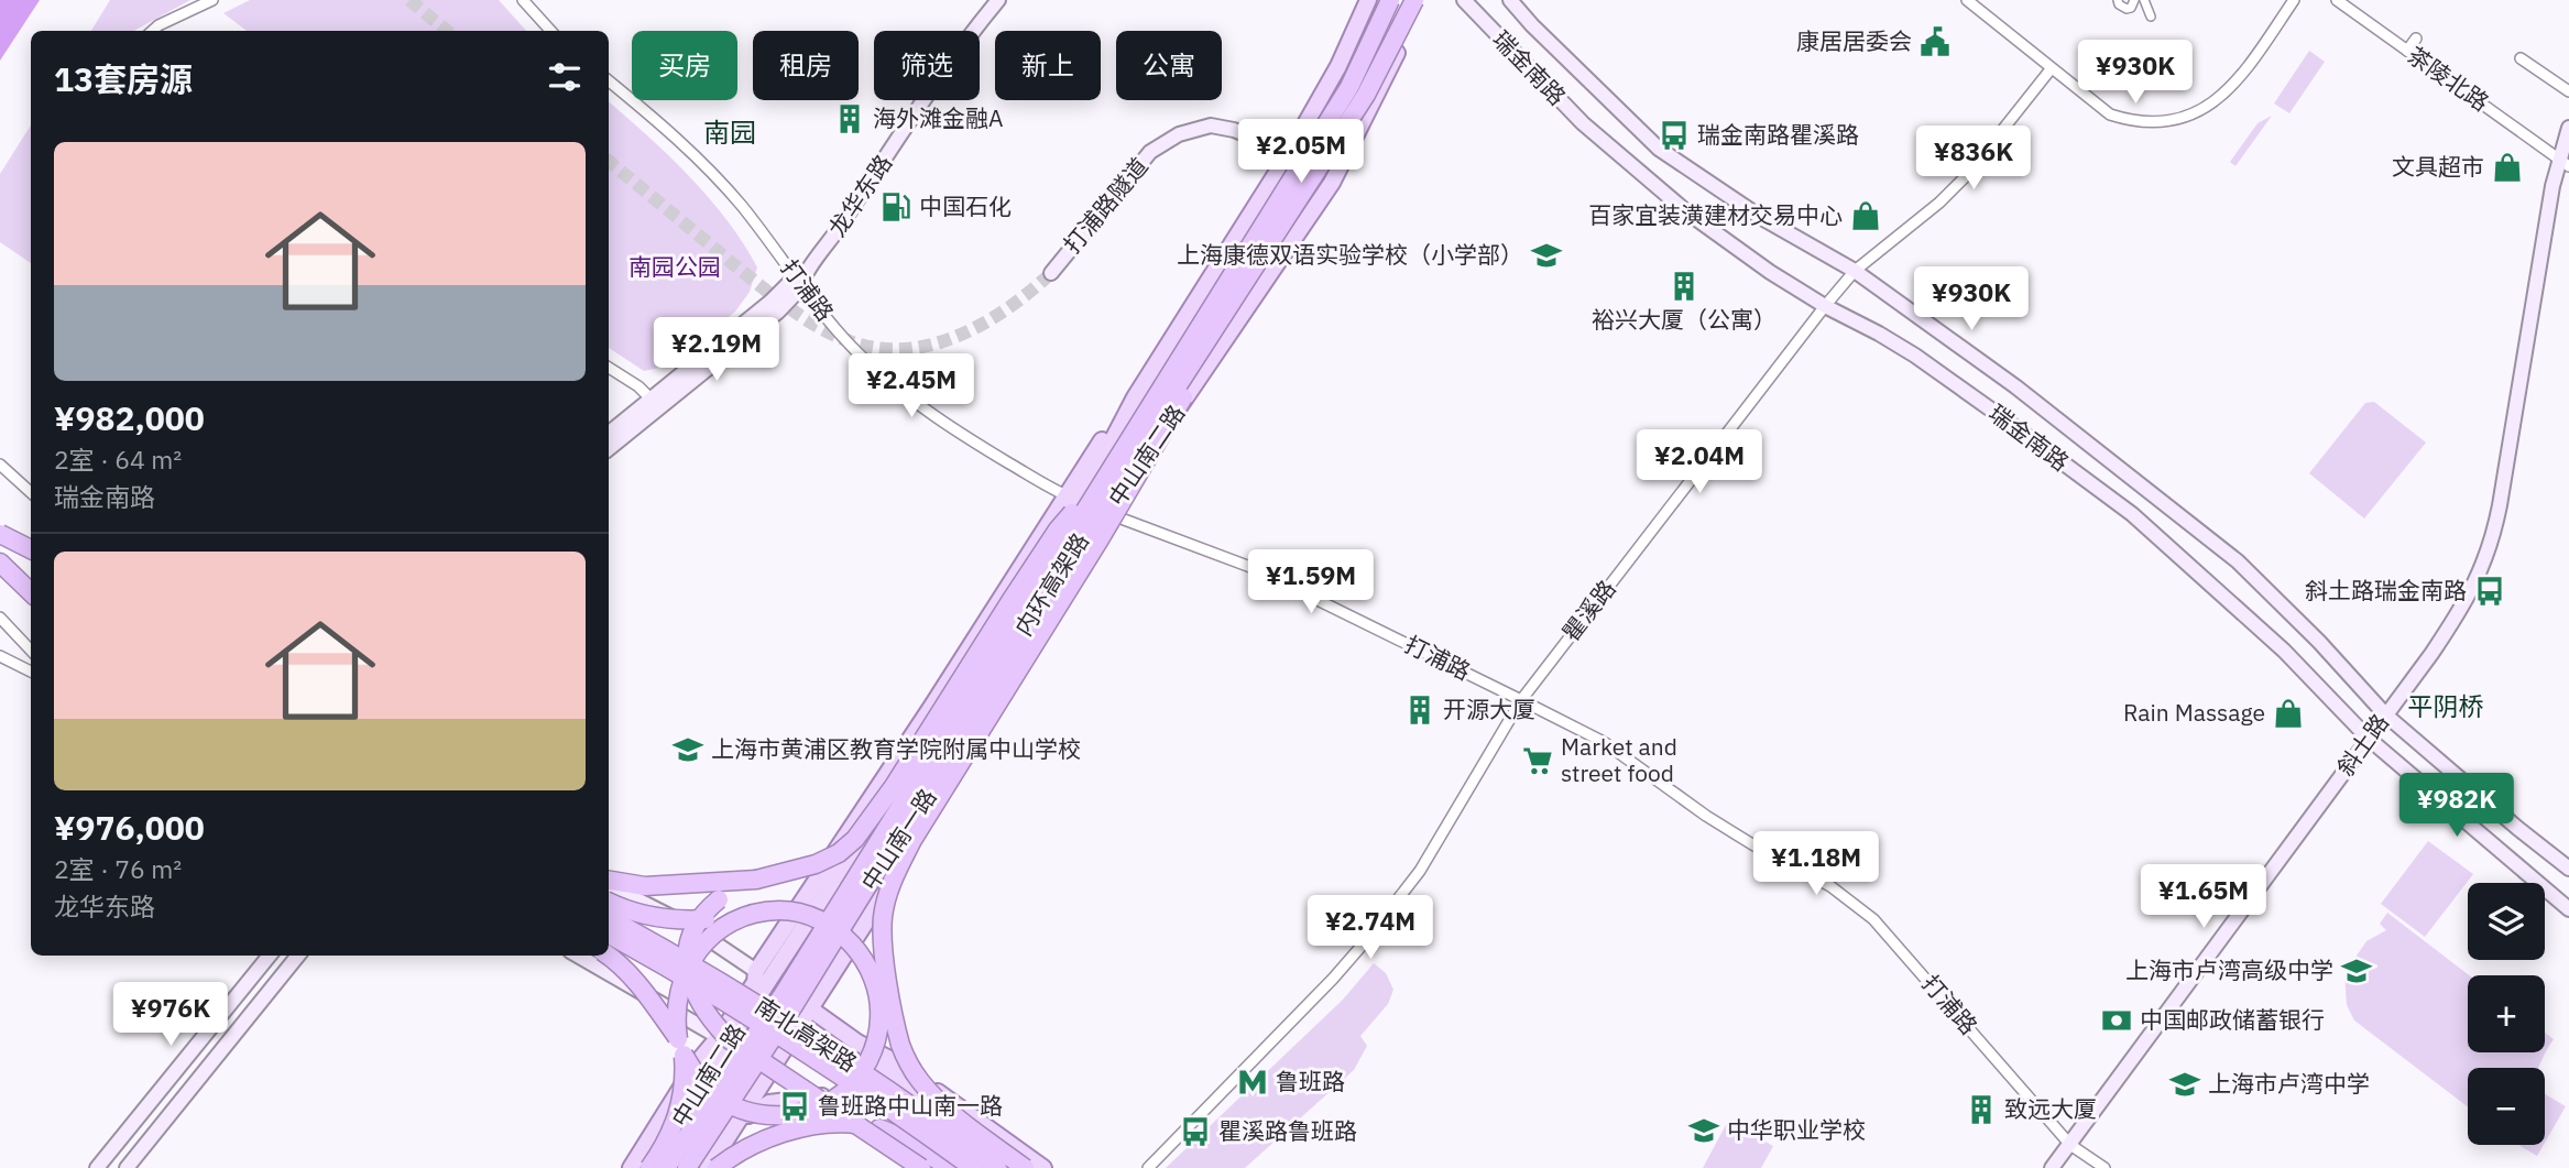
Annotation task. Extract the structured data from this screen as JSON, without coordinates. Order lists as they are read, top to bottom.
{
  "streets": {
    "highway": ["内环高架路", "南北高架路"],
    "main road": [
      "瑞金南路",
      "龙华东路",
      "打浦路隧道",
      "中山南二路",
      "斜土路",
      "中山南一路"
    ],
    "street": ["茶陵北路", "打浦路", "瞿溪路"]
  },
  "crossings": [
    ["瑞金南路", "瞿溪路"],
    ["瑞金南路", "斜土路"],
    ["茶陵北路", "斜土路"],
    ["龙华东路", "打浦路"],
    ["打浦路隧道", "中山南二路"],
    ["打浦路", "中山南二路"],
    ["打浦路", "瞿溪路"],
    ["打浦路", "斜土路"],
    ["打浦路", "中山南一路"],
    ["中山南二路", "中山南一路"]
  ],
  "districts": ["南园", "平阴桥"],
  "parks": ["南园公园"],
  "places": {
    "public building": ["康居居委会"],
    "building": [
      "海外滩金融A",
      "裕兴大厦（公寓）",
      "开源大厦",
      "致远大厦"
    ],
    "bus stop": [
      "瑞金南路瞿溪路",
      "斜土路瑞金南路",
      "鲁班路中山南一路",
      "瞿溪路鲁班路"
    ],
    "shop": ["文具超市", "百家宜装潢建材交易中心", "Rain Massage"],
    "fuel station": ["中国石化"],
    "school or university": [
      "上海康德双语实验学校（小学部）",
      "上海市黄浦区教育学院附属中山学校",
      "上海市卢湾高级中学",
      "上海市卢湾中学",
      "中华职业学校"
    ],
    "supermarket": ["Market and street food"],
    "bank": ["中国邮政储蓄银行"],
    "metro station": ["鲁班路"]
  },
  "page": {
    "chip": [
      "买房",
      "租房",
      "筛选",
      "新上",
      "公寓"
    ],
    "heading": "13套房源",
    "price": [
      "¥930K",
      "¥2.05M",
      "¥836K",
      "¥930K",
      "¥2.19M",
      "¥2.45M",
      "¥2.04M",
      "¥1.59M",
      "¥982K",
      "¥1.18M",
      "¥1.65M",
      "¥2.74M",
      "¥976K"
    ],
    "list": [
      {
        "name": "¥982,000",
        "note": "2室 · 64 m² · 瑞金南路"
      },
      {
        "name": "¥976,000",
        "note": "2室 · 76 m² · 龙华东路"
      }
    ],
    "map_buttons": ["+", "−"]
  }
}
